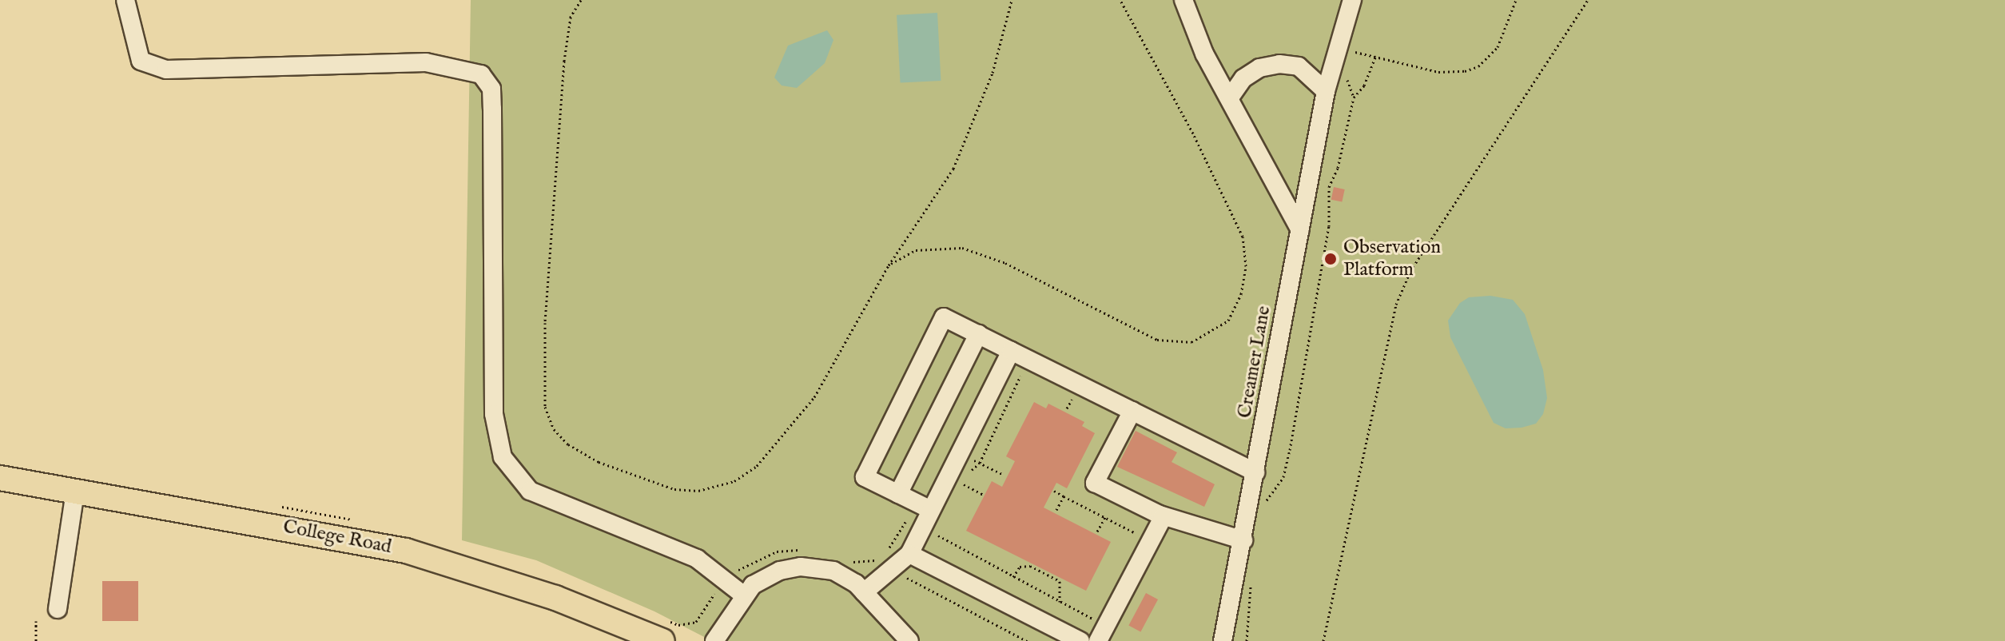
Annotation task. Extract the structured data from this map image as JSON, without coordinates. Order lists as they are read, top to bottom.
{
  "streets": {
    "main road": ["College Road"],
    "street": ["Creamer Lane"]
  },
  "places": ["Observation Platform"]
}
